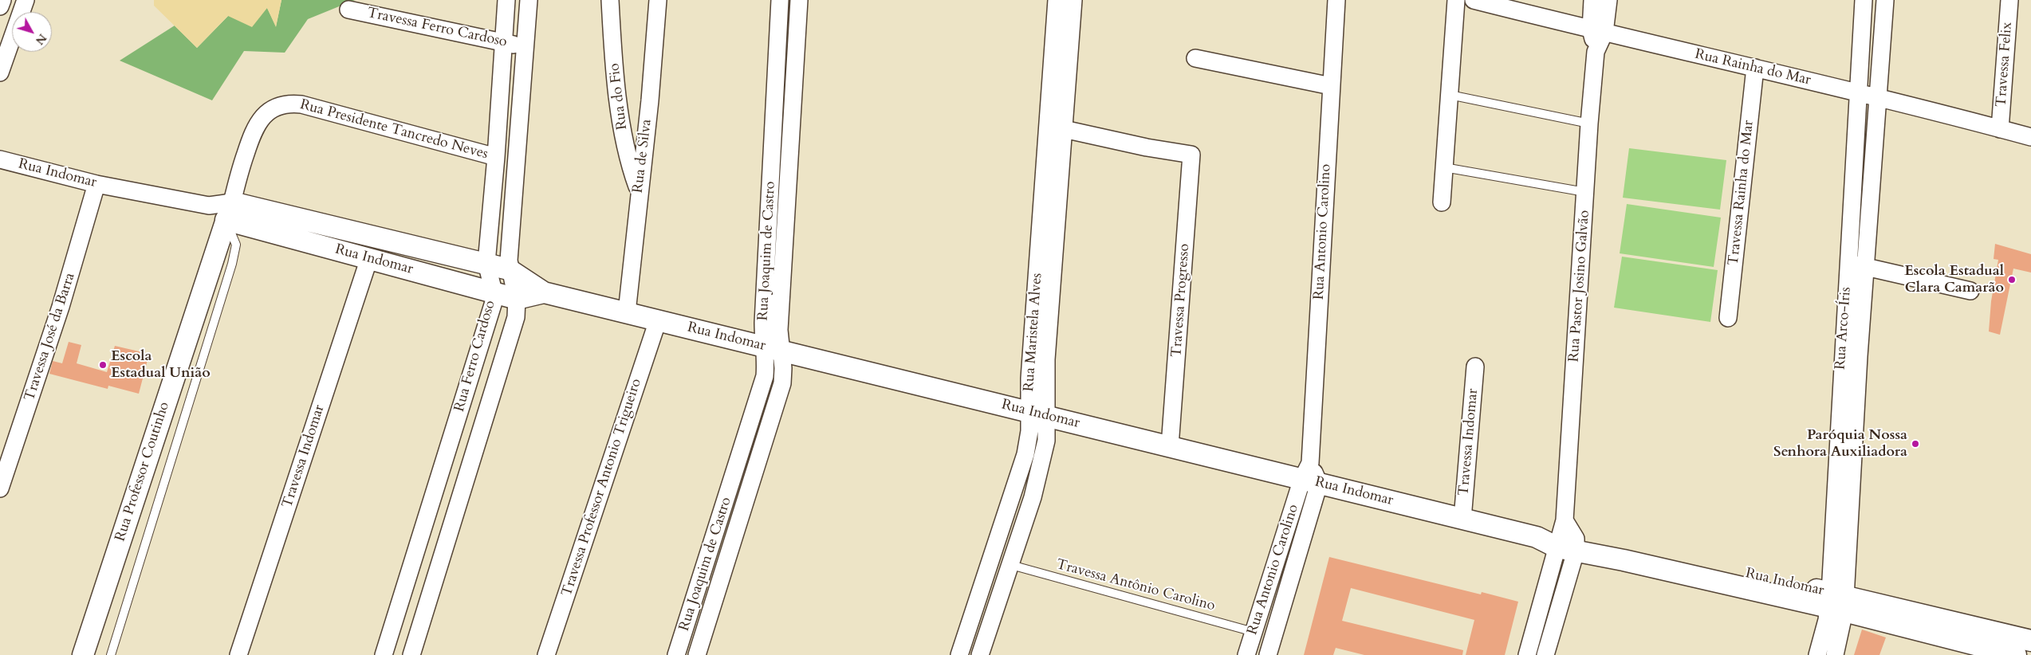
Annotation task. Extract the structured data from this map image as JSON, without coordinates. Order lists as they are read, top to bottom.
{
  "streets": {
    "street": [
      "Travessa Ferro Cardoso",
      "Travessa Felix",
      "Rua Rainha do Mar",
      "Rua do Fio",
      "Rua Presidente Tancredo Neves",
      "Rua de Silva",
      "Rua Indomar",
      "Travessa Rainha do Mar",
      "Rua Antonio Carolino",
      "Rua Joaquim de Castro",
      "Rua Pastor Josino Galvão",
      "Travessa Progresso",
      "Rua Arco-Íris",
      "Rua Maristela Alves",
      "Travessa José da Barra",
      "Rua Ferro Cardoso",
      "Travessa Indomar",
      "Rua Professor Coutinho",
      "Travessa Professor Antonio Trigueiro"
    ],
    "lane": ["Travessa Antônio Carolino"]
  },
  "crossings": [
    ["Travessa Ferro Cardoso", "Rua Ferro Cardoso"],
    ["Travessa Felix", "Rua Rainha do Mar"],
    ["Rua Rainha do Mar", "Travessa Rainha do Mar"],
    ["Rua Rainha do Mar", "Rua Pastor Josino Galvão"],
    ["Rua Rainha do Mar", "Rua Arco-Íris"],
    ["Rua do Fio", "Rua de Silva"],
    ["Rua Presidente Tancredo Neves", "Rua Indomar"],
    ["Rua Presidente Tancredo Neves", "Rua Ferro Cardoso"],
    ["Rua Presidente Tancredo Neves", "Rua Professor Coutinho"],
    ["Rua de Silva", "Rua Indomar"],
    ["Rua Indomar", "Rua Antonio Carolino"],
    ["Rua Indomar", "Rua Joaquim de Castro"],
    ["Rua Indomar", "Rua Pastor Josino Galvão"],
    ["Rua Indomar", "Travessa Progresso"],
    ["Rua Indomar", "Rua Arco-Íris"],
    ["Rua Indomar", "Rua Maristela Alves"],
    ["Rua Indomar", "Travessa José da Barra"],
    ["Rua Indomar", "Rua Ferro Cardoso"],
    ["Rua Indomar", "Travessa Indomar"],
    ["Rua Indomar", "Rua Professor Coutinho"],
    ["Rua Indomar", "Travessa Professor Antonio Trigueiro"],
    ["Rua Antonio Carolino", "Travessa Antônio Carolino"],
    ["Travessa Progresso", "Rua Maristela Alves"],
    ["Rua Maristela Alves", "Travessa Antônio Carolino"]
  ],
  "places": ["Escola Estadual Clara Camarão", "Escola Estadual União", "Paróquia Nossa Senhora Auxiliadora"],
  "north": "bottom right"
}
